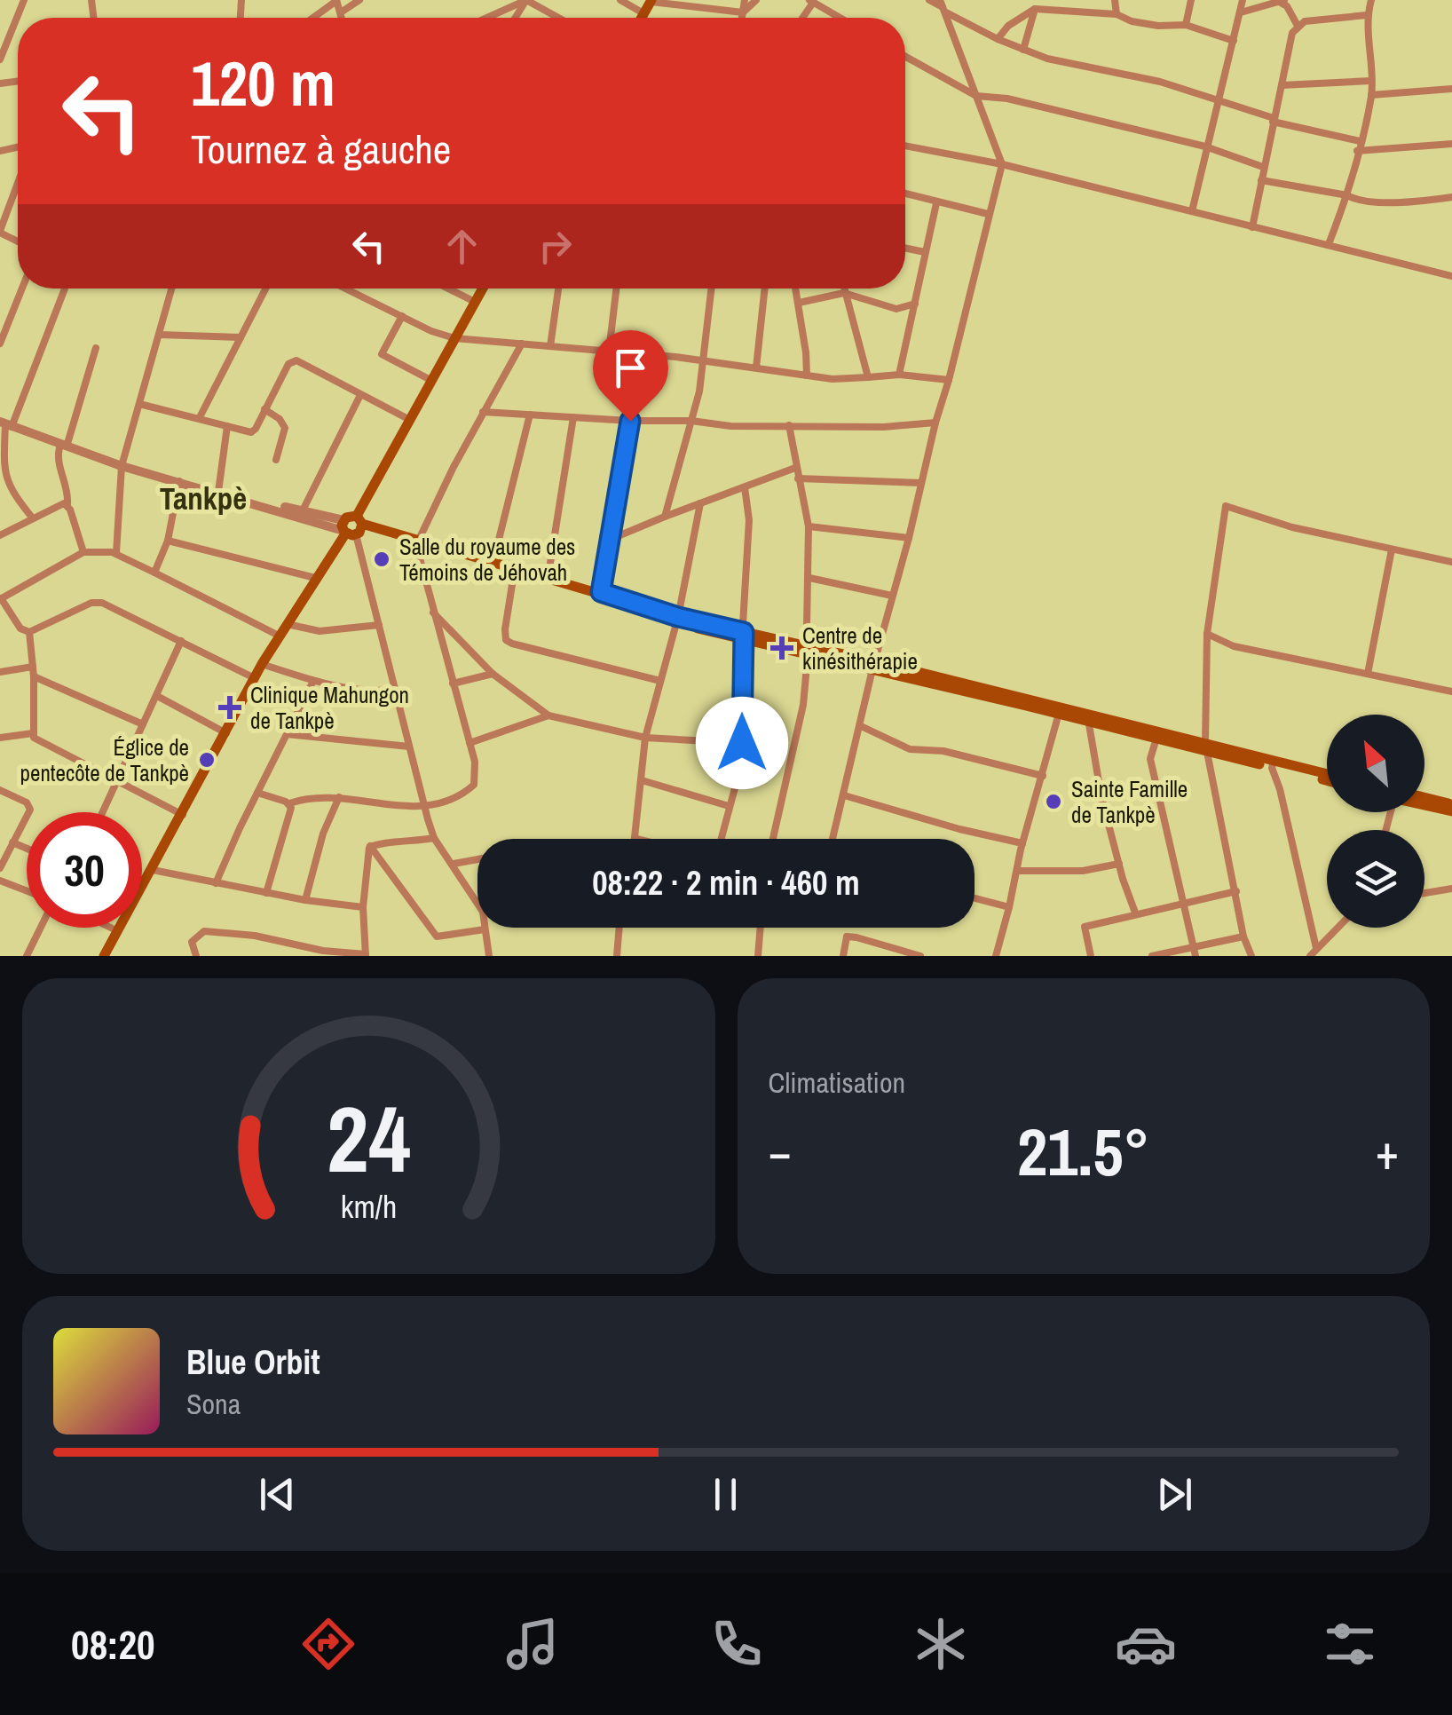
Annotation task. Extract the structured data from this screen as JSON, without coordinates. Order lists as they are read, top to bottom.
{
  "districts": ["Tankpè"],
  "places": {
    "other": ["Salle du royaume des Témoins de Jéhovah", "Églice de pentecôte de Tankpè", "Sainte Famille de Tankpè"],
    "health": ["Centre de kinésithérapie", "Clinique Mahungon de Tankpè"]
  },
  "north": "top left",
  "page": {
    "turn": ["120 m", "Tournez à gauche"],
    "limit": "30",
    "trip": "08:22 · 2 min · 460 m",
    "tile": "Climatisation",
    "heat": ["−", "21.5°", "+"],
    "song": ["Blue Orbit", "Sona"],
    "tabs": "08:20",
    "gauge": ["24", "km/h"]
  }
}
